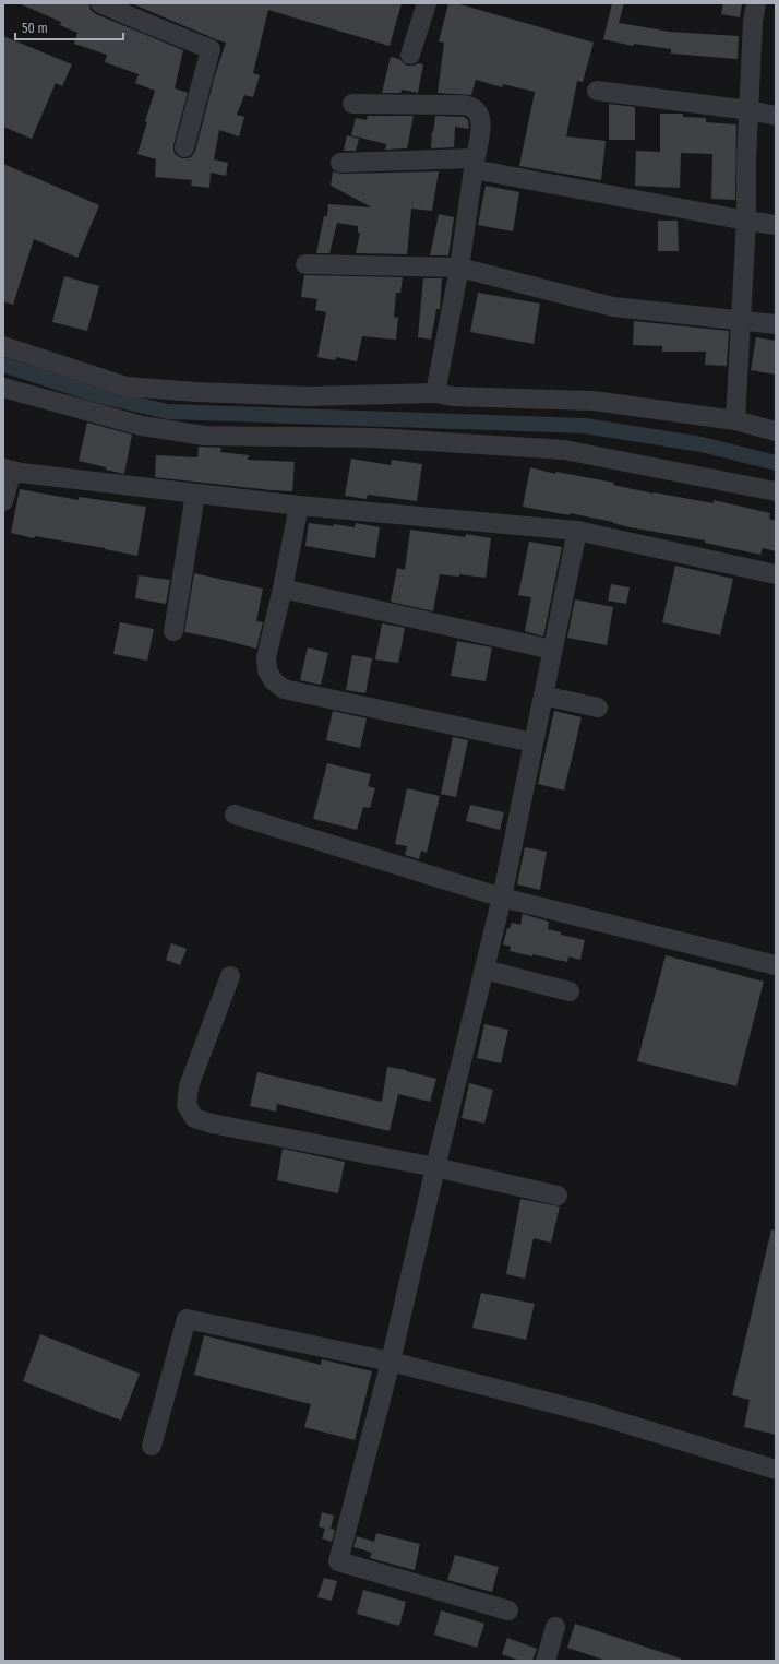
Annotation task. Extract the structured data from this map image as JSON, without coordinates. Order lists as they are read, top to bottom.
{
  "scale_bar": "50 m"
}
